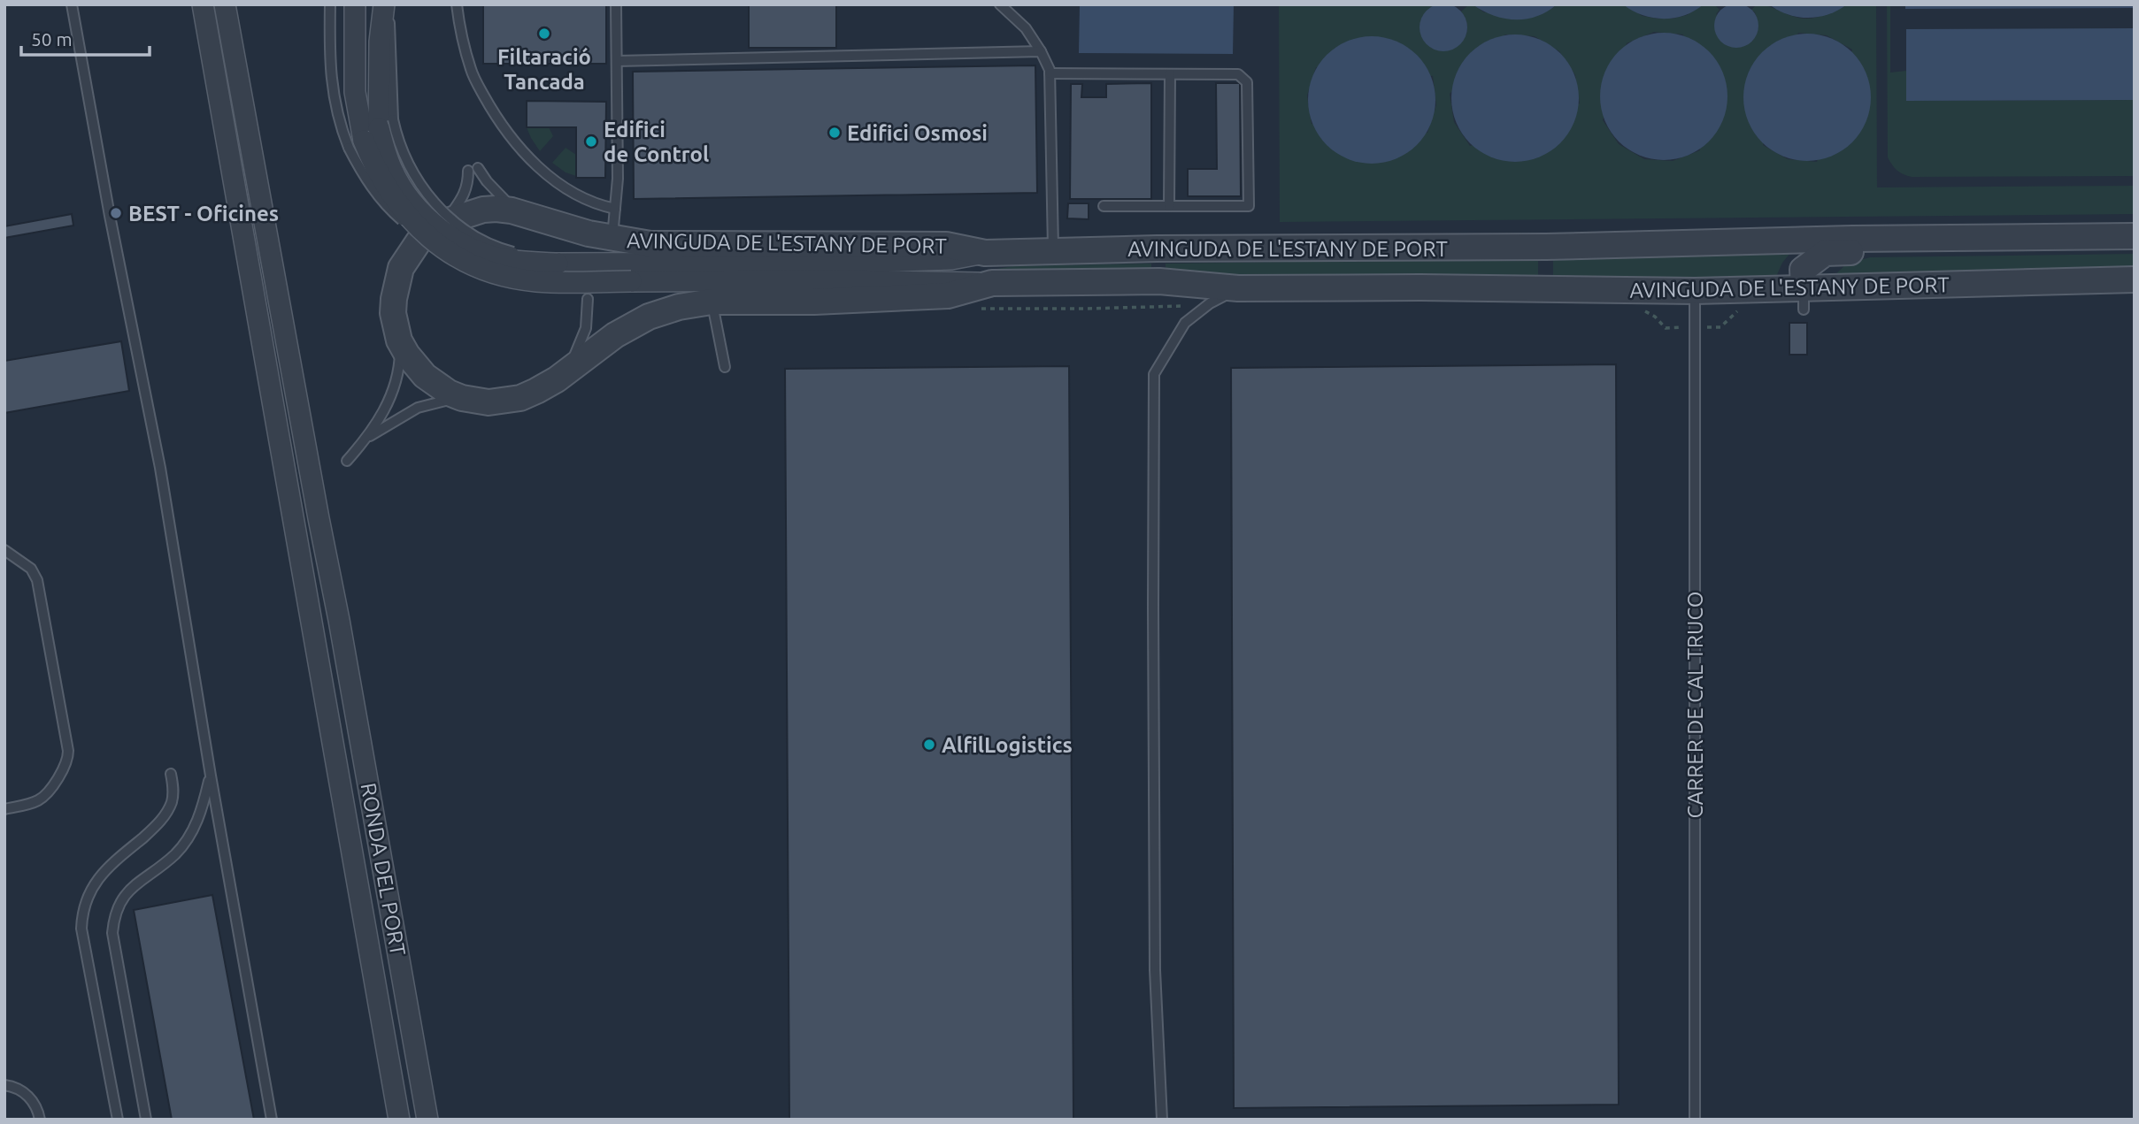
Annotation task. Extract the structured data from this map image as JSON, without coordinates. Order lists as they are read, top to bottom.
{
  "streets": {
    "street": ["AVINGUDA DE L'ESTANY DE PORT", "RONDA DEL PORT"],
    "lane": ["CARRER DE CAL TRUCO"]
  },
  "crossings": [
    ["AVINGUDA DE L'ESTANY DE PORT", "CARRER DE CAL TRUCO"]
  ],
  "places": [
    "Filtaració Tancada",
    "Edifici Osmosi",
    "Edifici de Control",
    "BEST - Oficines",
    "AlfilLogistics"
  ],
  "scale_bar": "50 m"
}
